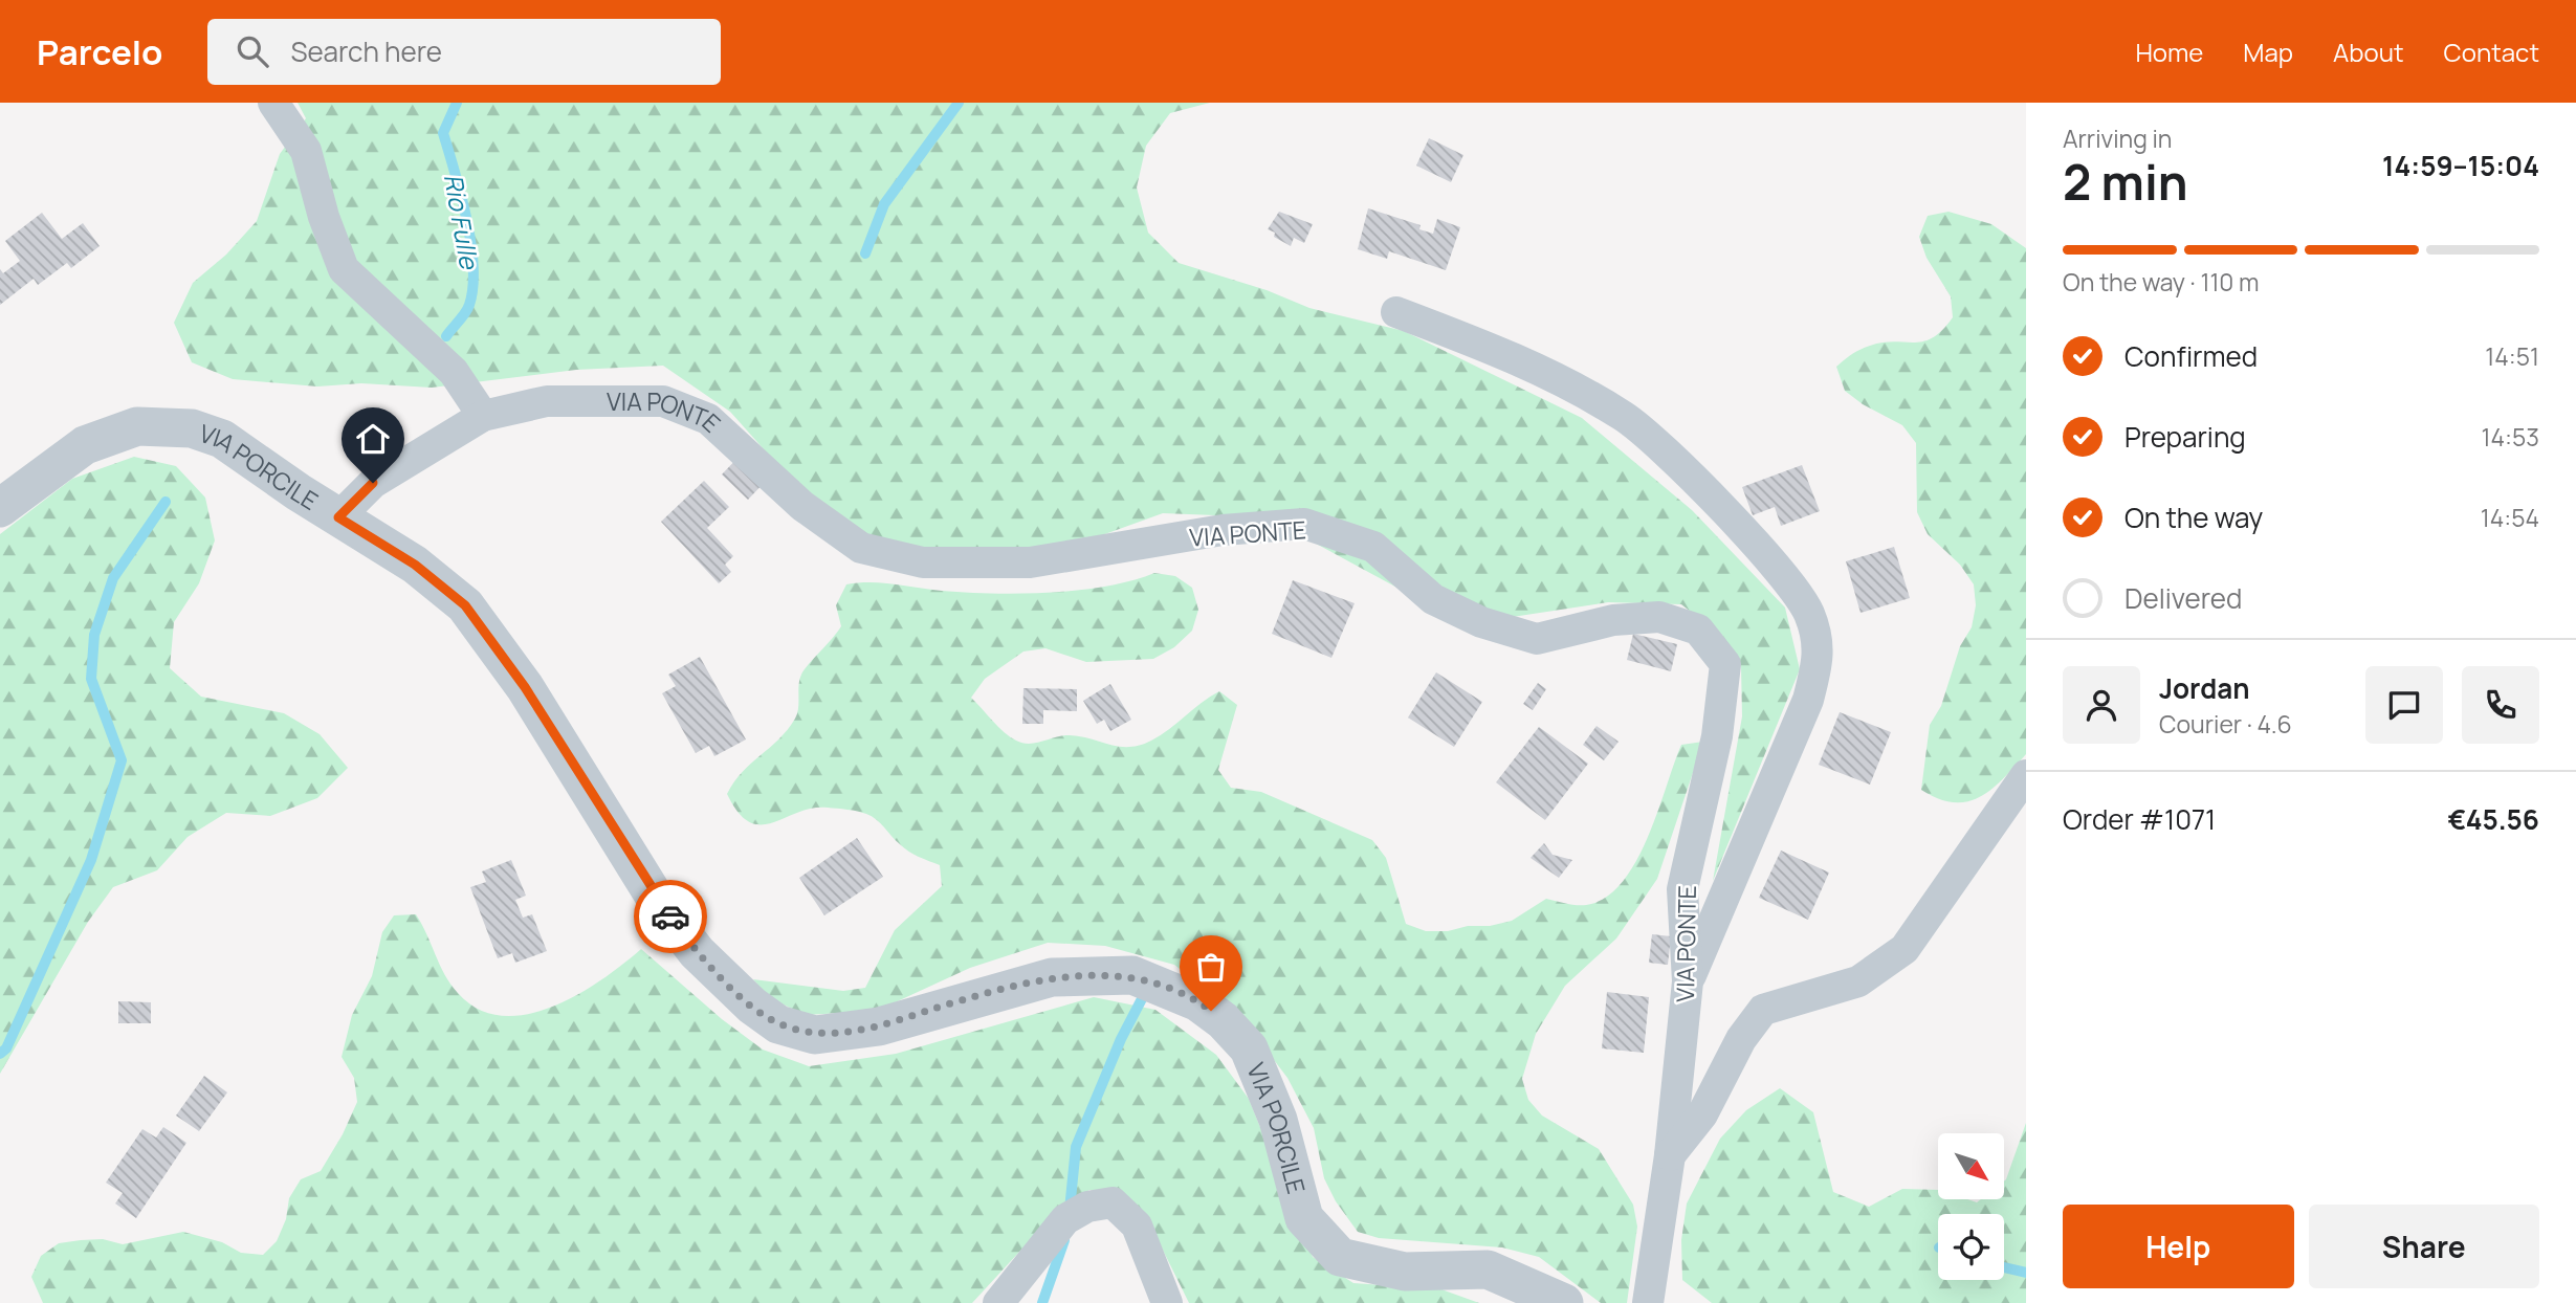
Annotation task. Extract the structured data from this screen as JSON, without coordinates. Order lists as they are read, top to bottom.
{
  "streets": {
    "street": ["VIA PONTE", "VIA PORCILE"]
  },
  "crossings": [
    ["VIA PONTE", "VIA PORCILE"]
  ],
  "water": ["Rio Fulle"],
  "north": "bottom right",
  "page": {
    "header": "Parcelo",
    "search": "Search here",
    "nav": [
      "Home",
      "Map",
      "About",
      "Contact"
    ],
    "heading": ["2 min", "Arriving in", "14:59–15:04"],
    "panel": [
      "Jordan",
      "Courier · 4.6",
      "Order #1071",
      "€45.56"
    ],
    "bar": "On the way · 110 m",
    "list": [
      ["Confirmed", "14:51"],
      ["Preparing", "14:53"],
      ["On the way", "14:54"],
      "Delivered"
    ],
    "buttons": ["Help", "Share"]
  }
}
